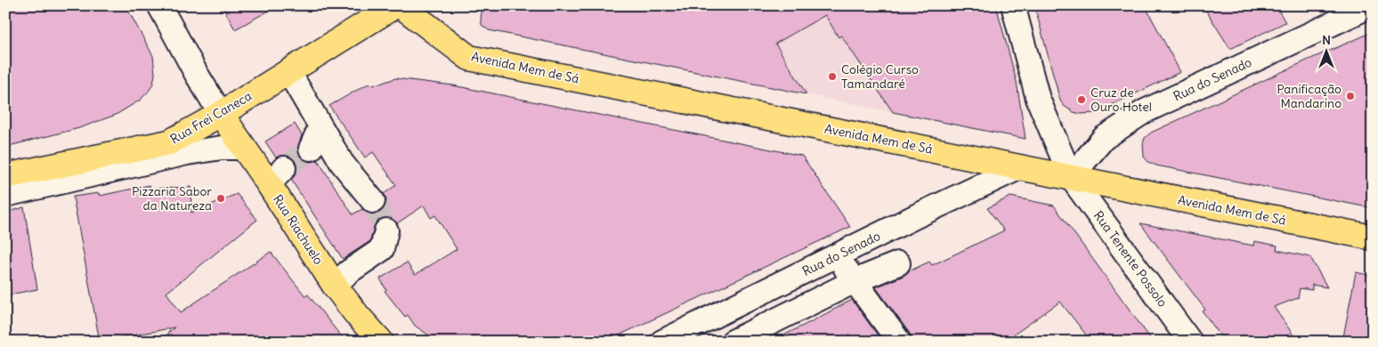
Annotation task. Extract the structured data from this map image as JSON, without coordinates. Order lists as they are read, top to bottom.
{
  "streets": {
    "main road": ["Avenida Mem de Sá", "Rua Frei Caneca", "Rua Riachuelo"],
    "street": ["Rua do Senado", "Rua Tenente Possolo"]
  },
  "crossings": [
    ["Avenida Mem de Sá", "Rua do Senado"],
    ["Avenida Mem de Sá", "Rua Tenente Possolo"],
    ["Rua do Senado", "Rua Tenente Possolo"],
    ["Rua Frei Caneca", "Rua Riachuelo"]
  ],
  "places": [
    "Colégio Curso Tamandaré",
    "Panificação Mandarino",
    "Cruz de Ouro Hotel",
    "Pizzaria Sabor da Natureza"
  ],
  "north": "top"
}
